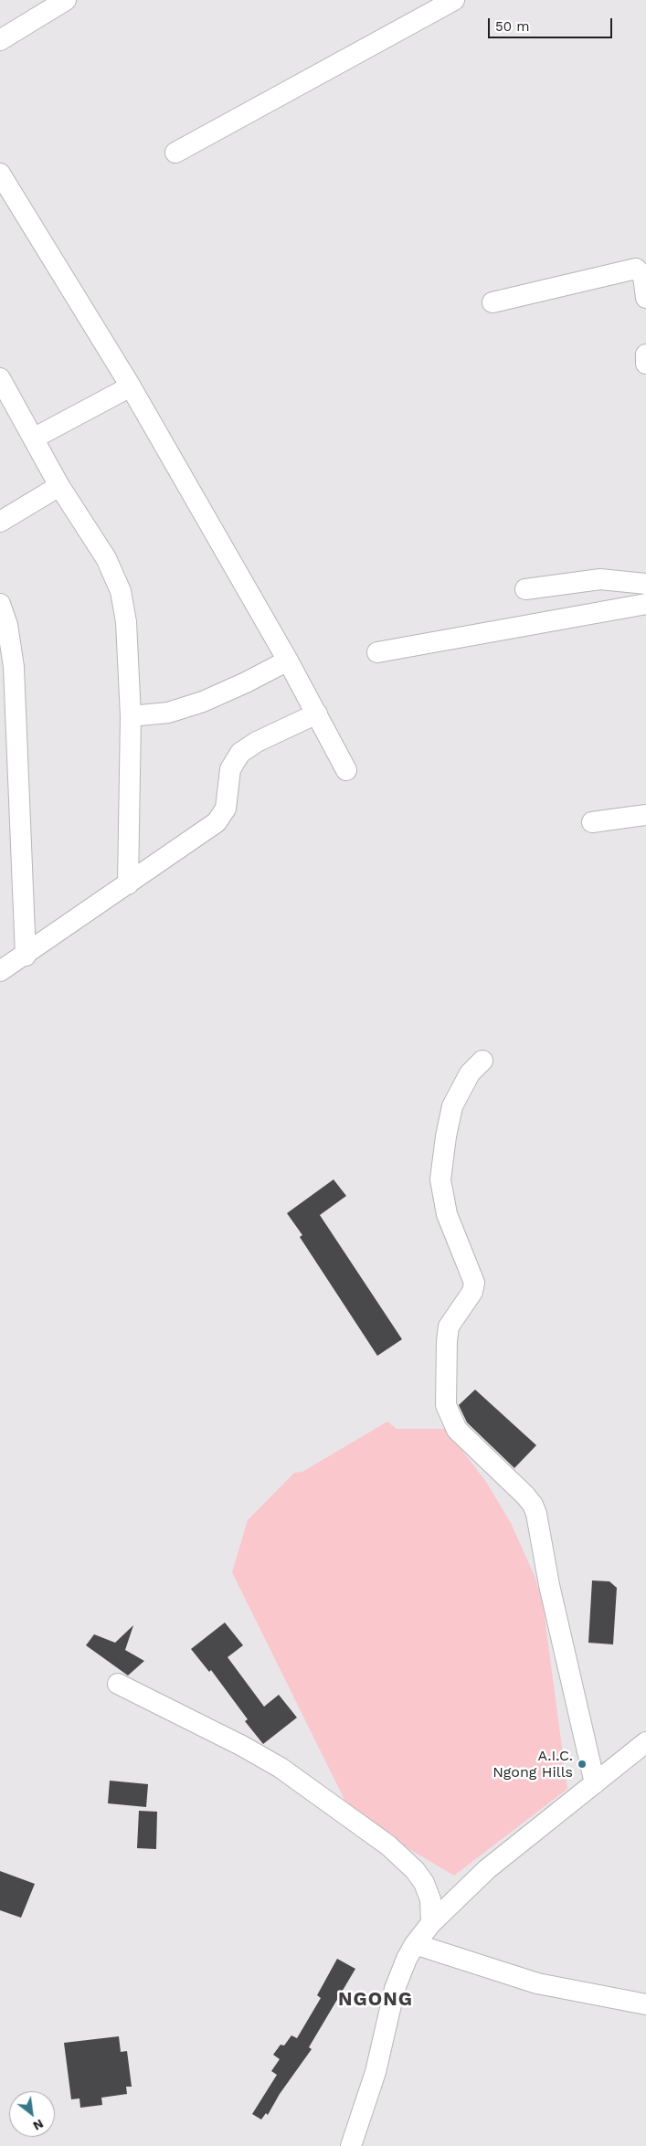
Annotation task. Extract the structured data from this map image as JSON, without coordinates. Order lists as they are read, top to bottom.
{
  "districts": ["NGONG"],
  "places": ["A.I.C. Ngong Hills"],
  "scale_bar": "50 m",
  "north": "bottom right"
}
